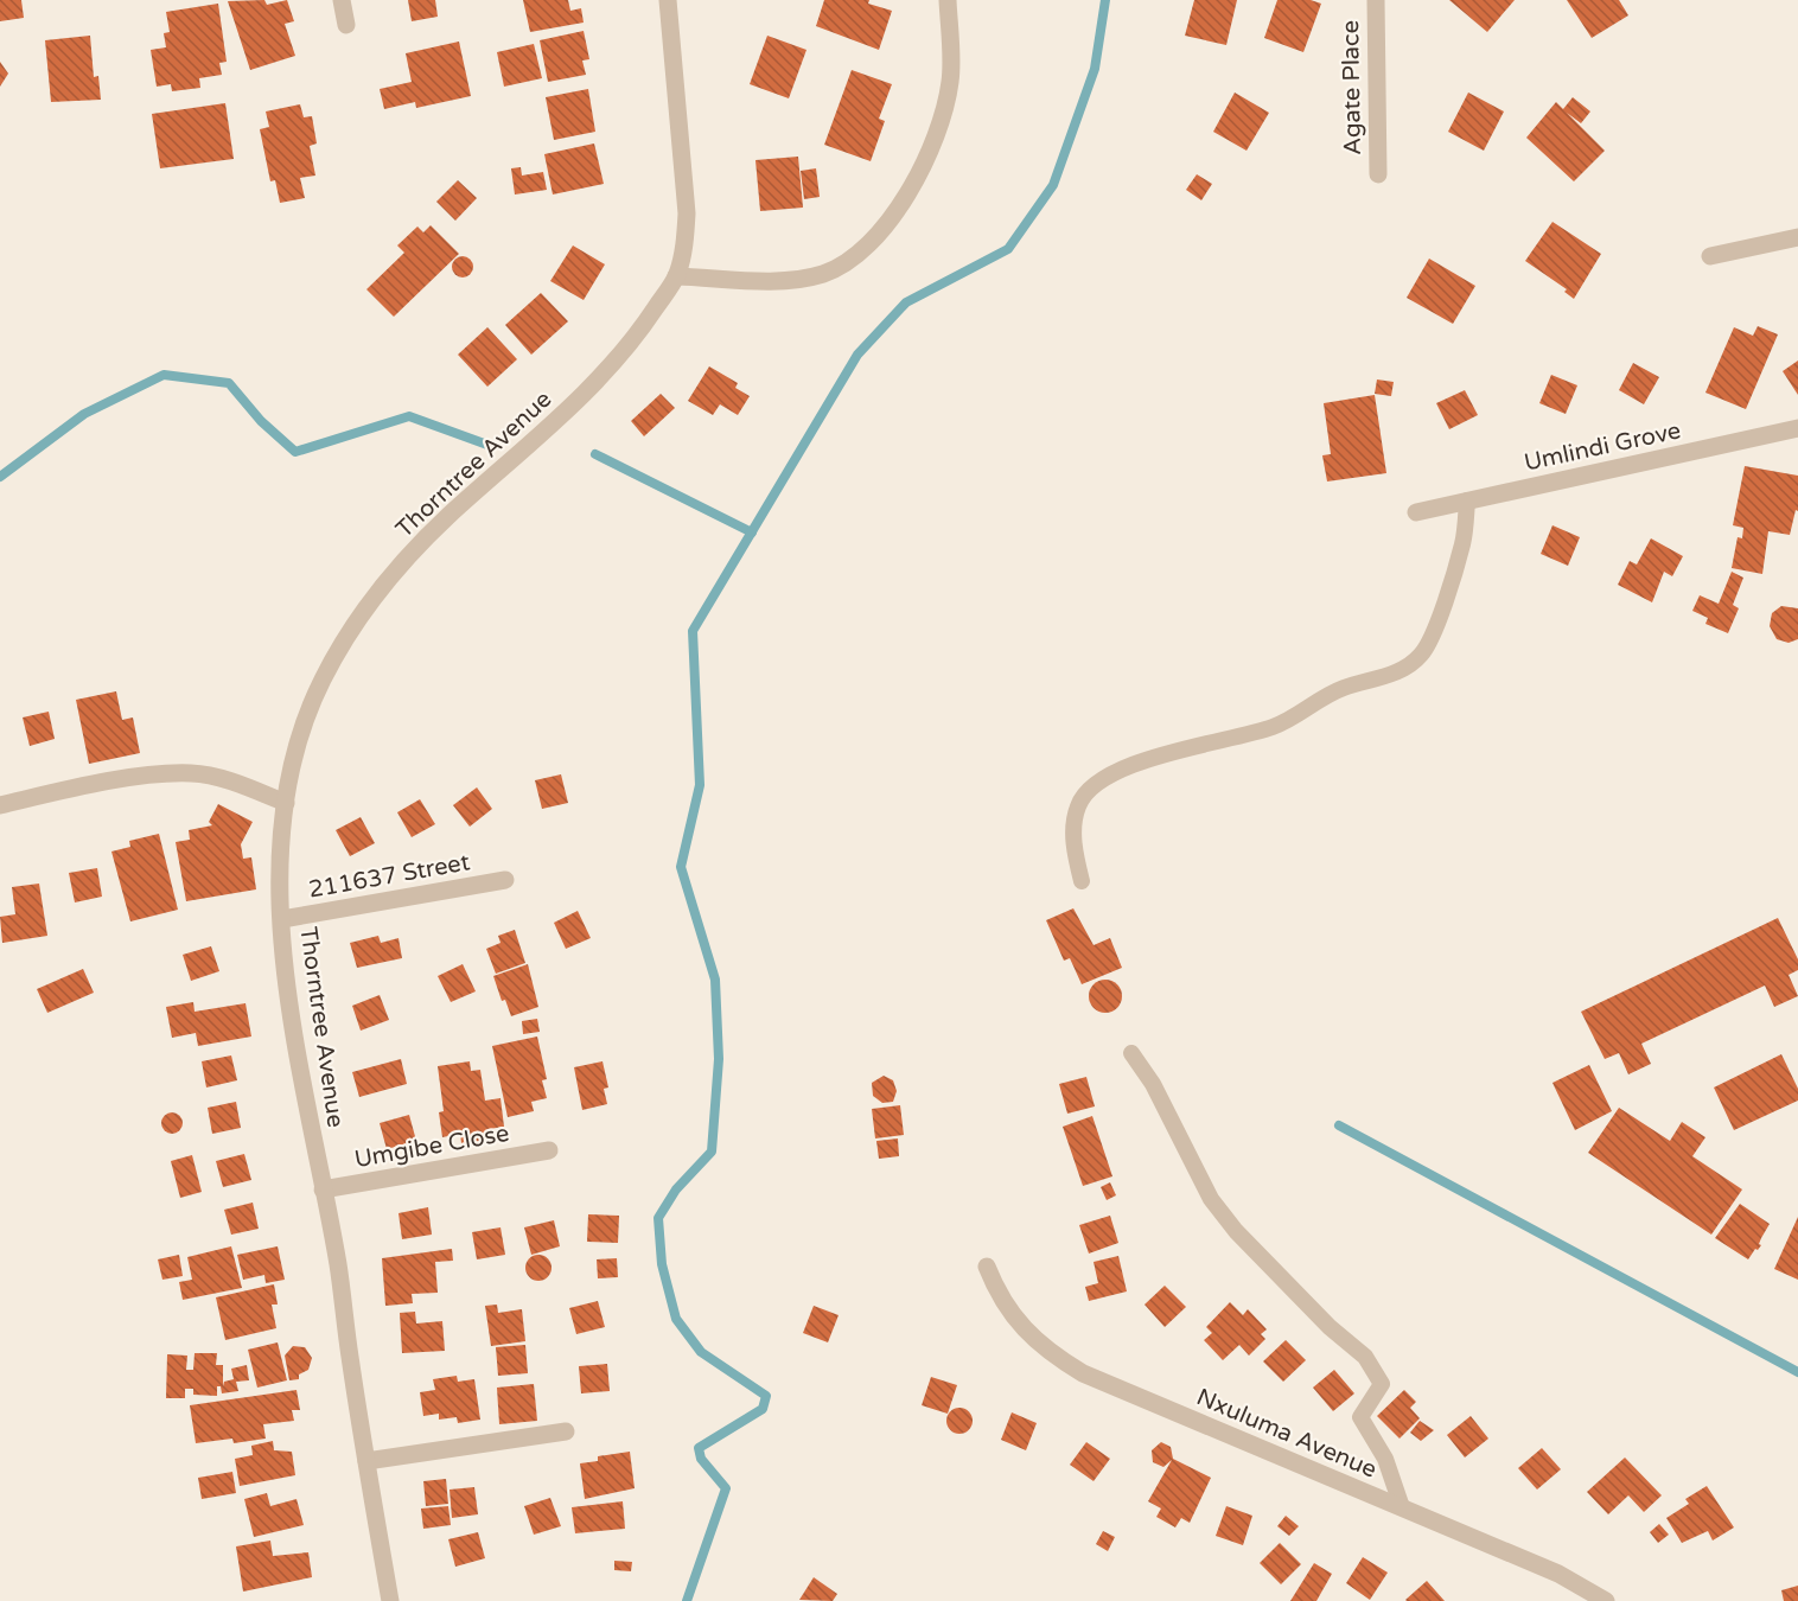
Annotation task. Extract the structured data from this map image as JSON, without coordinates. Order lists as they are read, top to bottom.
{
  "streets": {
    "street": [
      "Agate Place",
      "Umlindi Grove",
      "Thorntree Avenue",
      "211637 Street",
      "Umgibe Close",
      "Nxuluma Avenue"
    ]
  },
  "crossings": [
    ["Thorntree Avenue", "211637 Street"],
    ["Thorntree Avenue", "Umgibe Close"]
  ]
}
